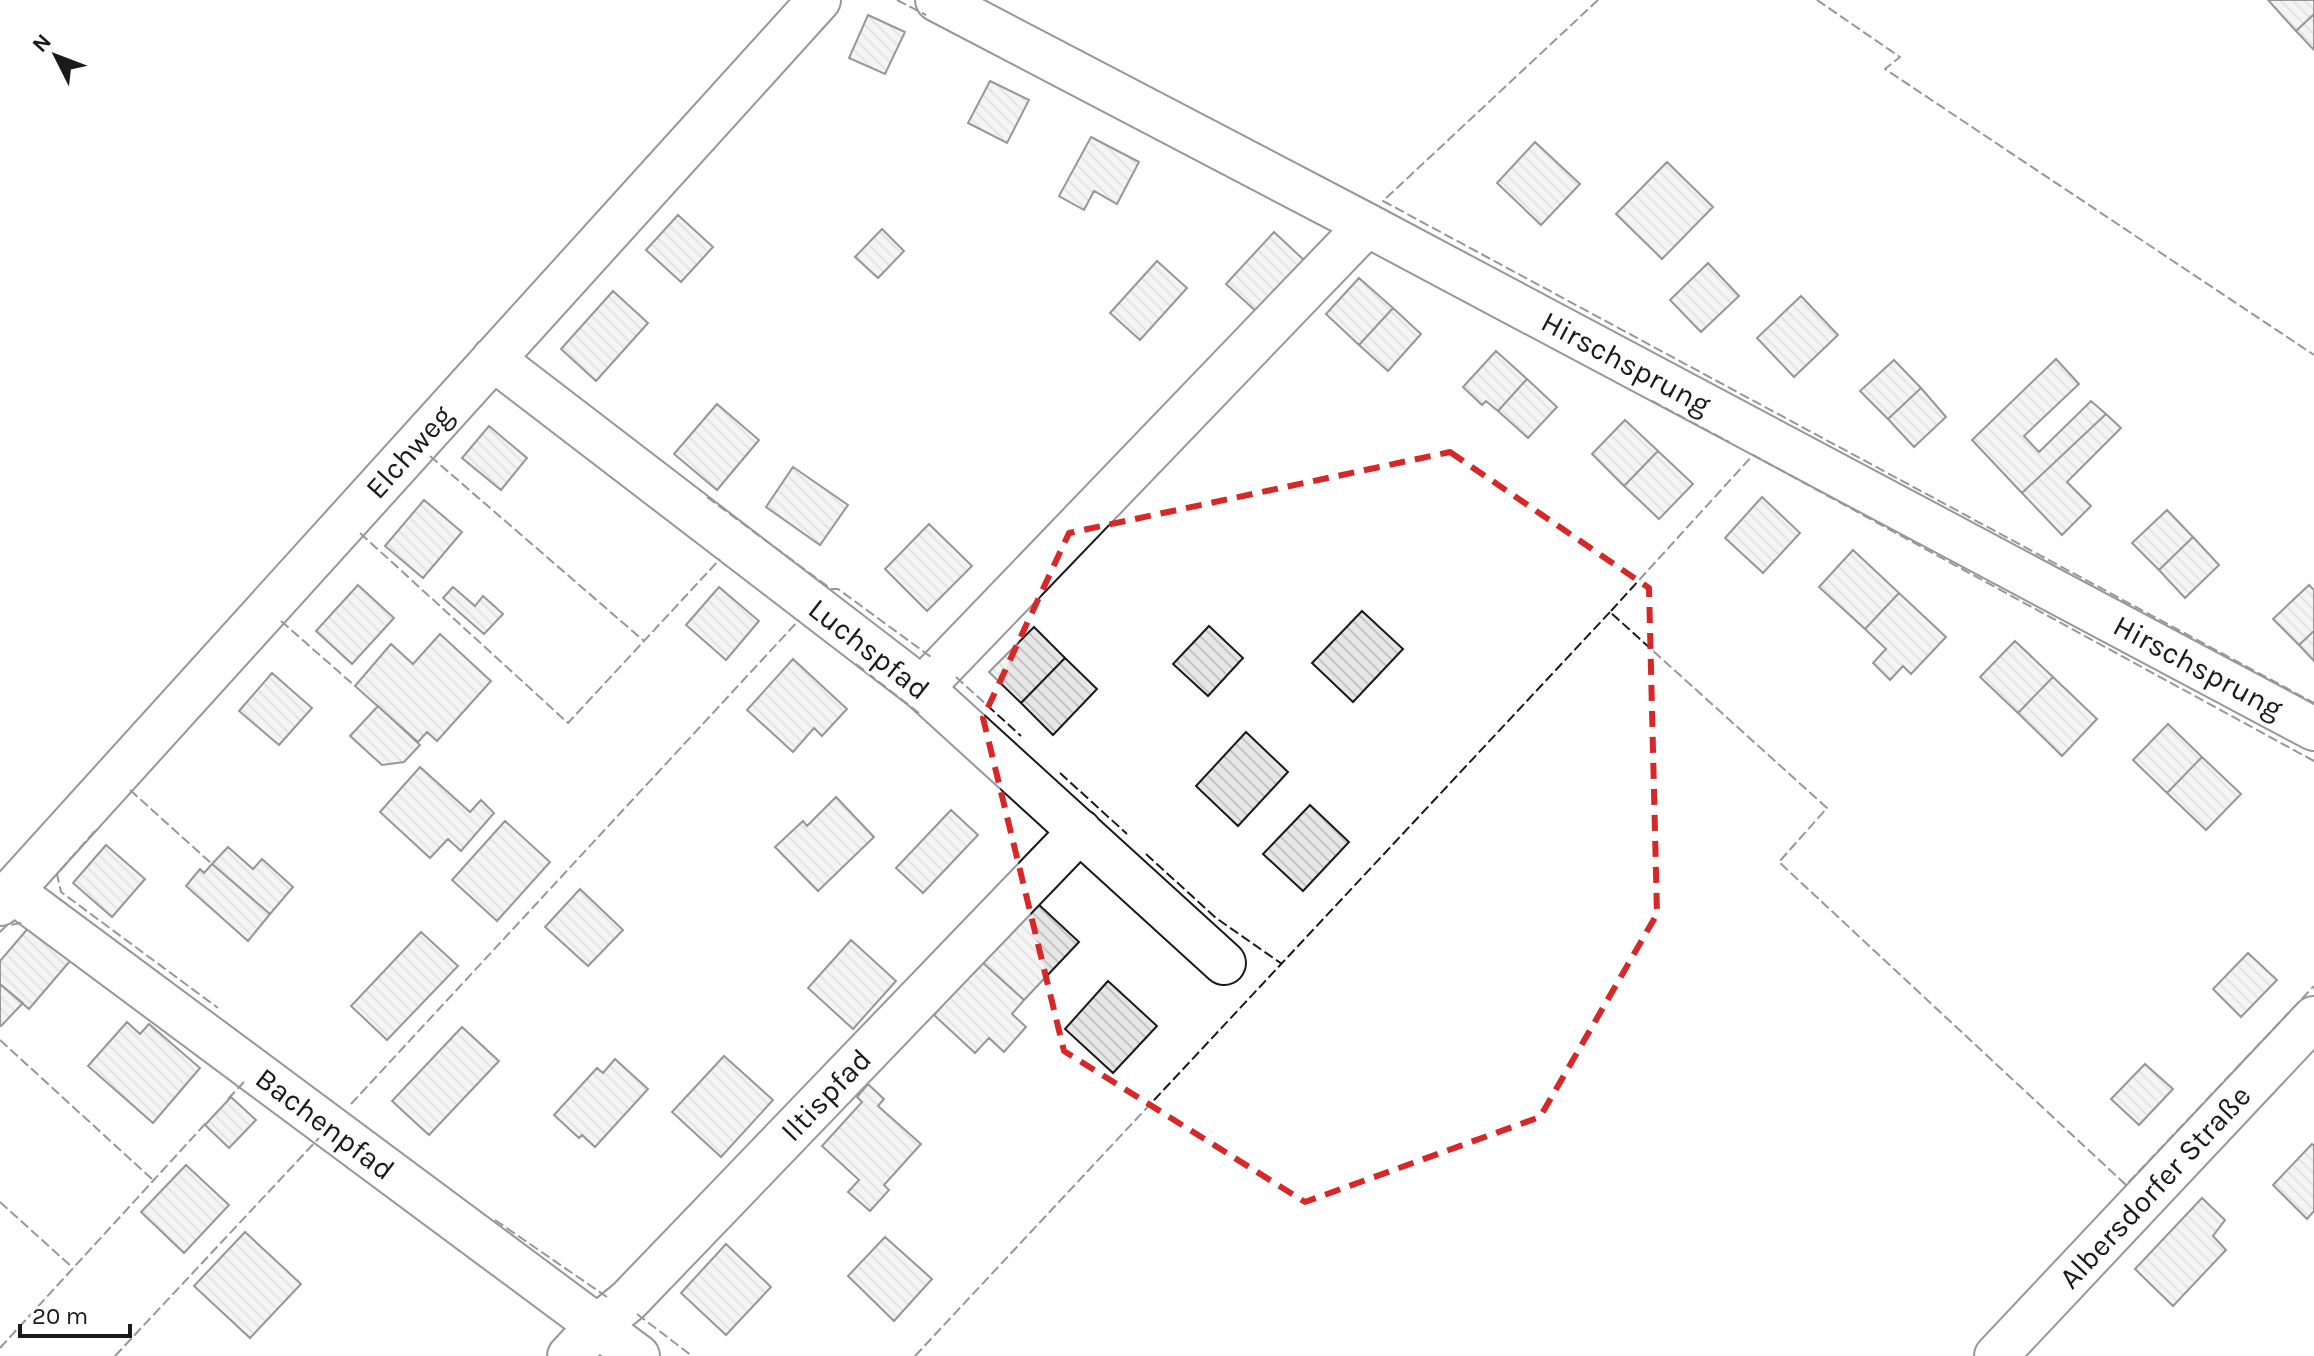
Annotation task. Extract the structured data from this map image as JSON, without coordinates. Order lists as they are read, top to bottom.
{
  "streets": {
    "street": [
      "Hirschsprung",
      "Elchweg",
      "Luchspfad",
      "Iltispfad",
      "Bachenpfad",
      "Albersdorfer Straße"
    ]
  },
  "crossings": [
    ["Elchweg", "Luchspfad"],
    ["Elchweg", "Bachenpfad"],
    ["Luchspfad", "Iltispfad"],
    ["Iltispfad", "Bachenpfad"]
  ],
  "scale_bar": "20 m",
  "north": "top left"
}
